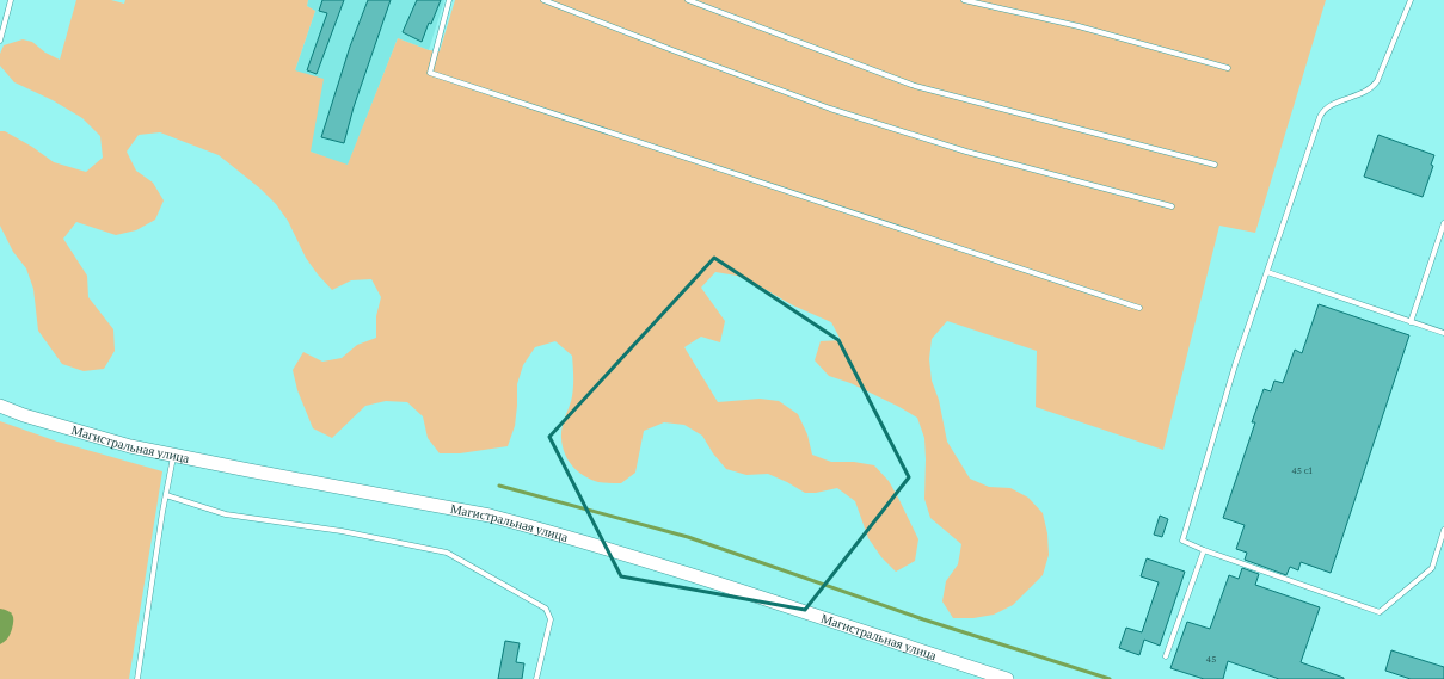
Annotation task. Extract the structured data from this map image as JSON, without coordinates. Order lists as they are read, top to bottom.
{
  "streets": {
    "main road": ["Магистральная улица"]
  },
  "house_numbers": ["45 с1", "45"]
}
